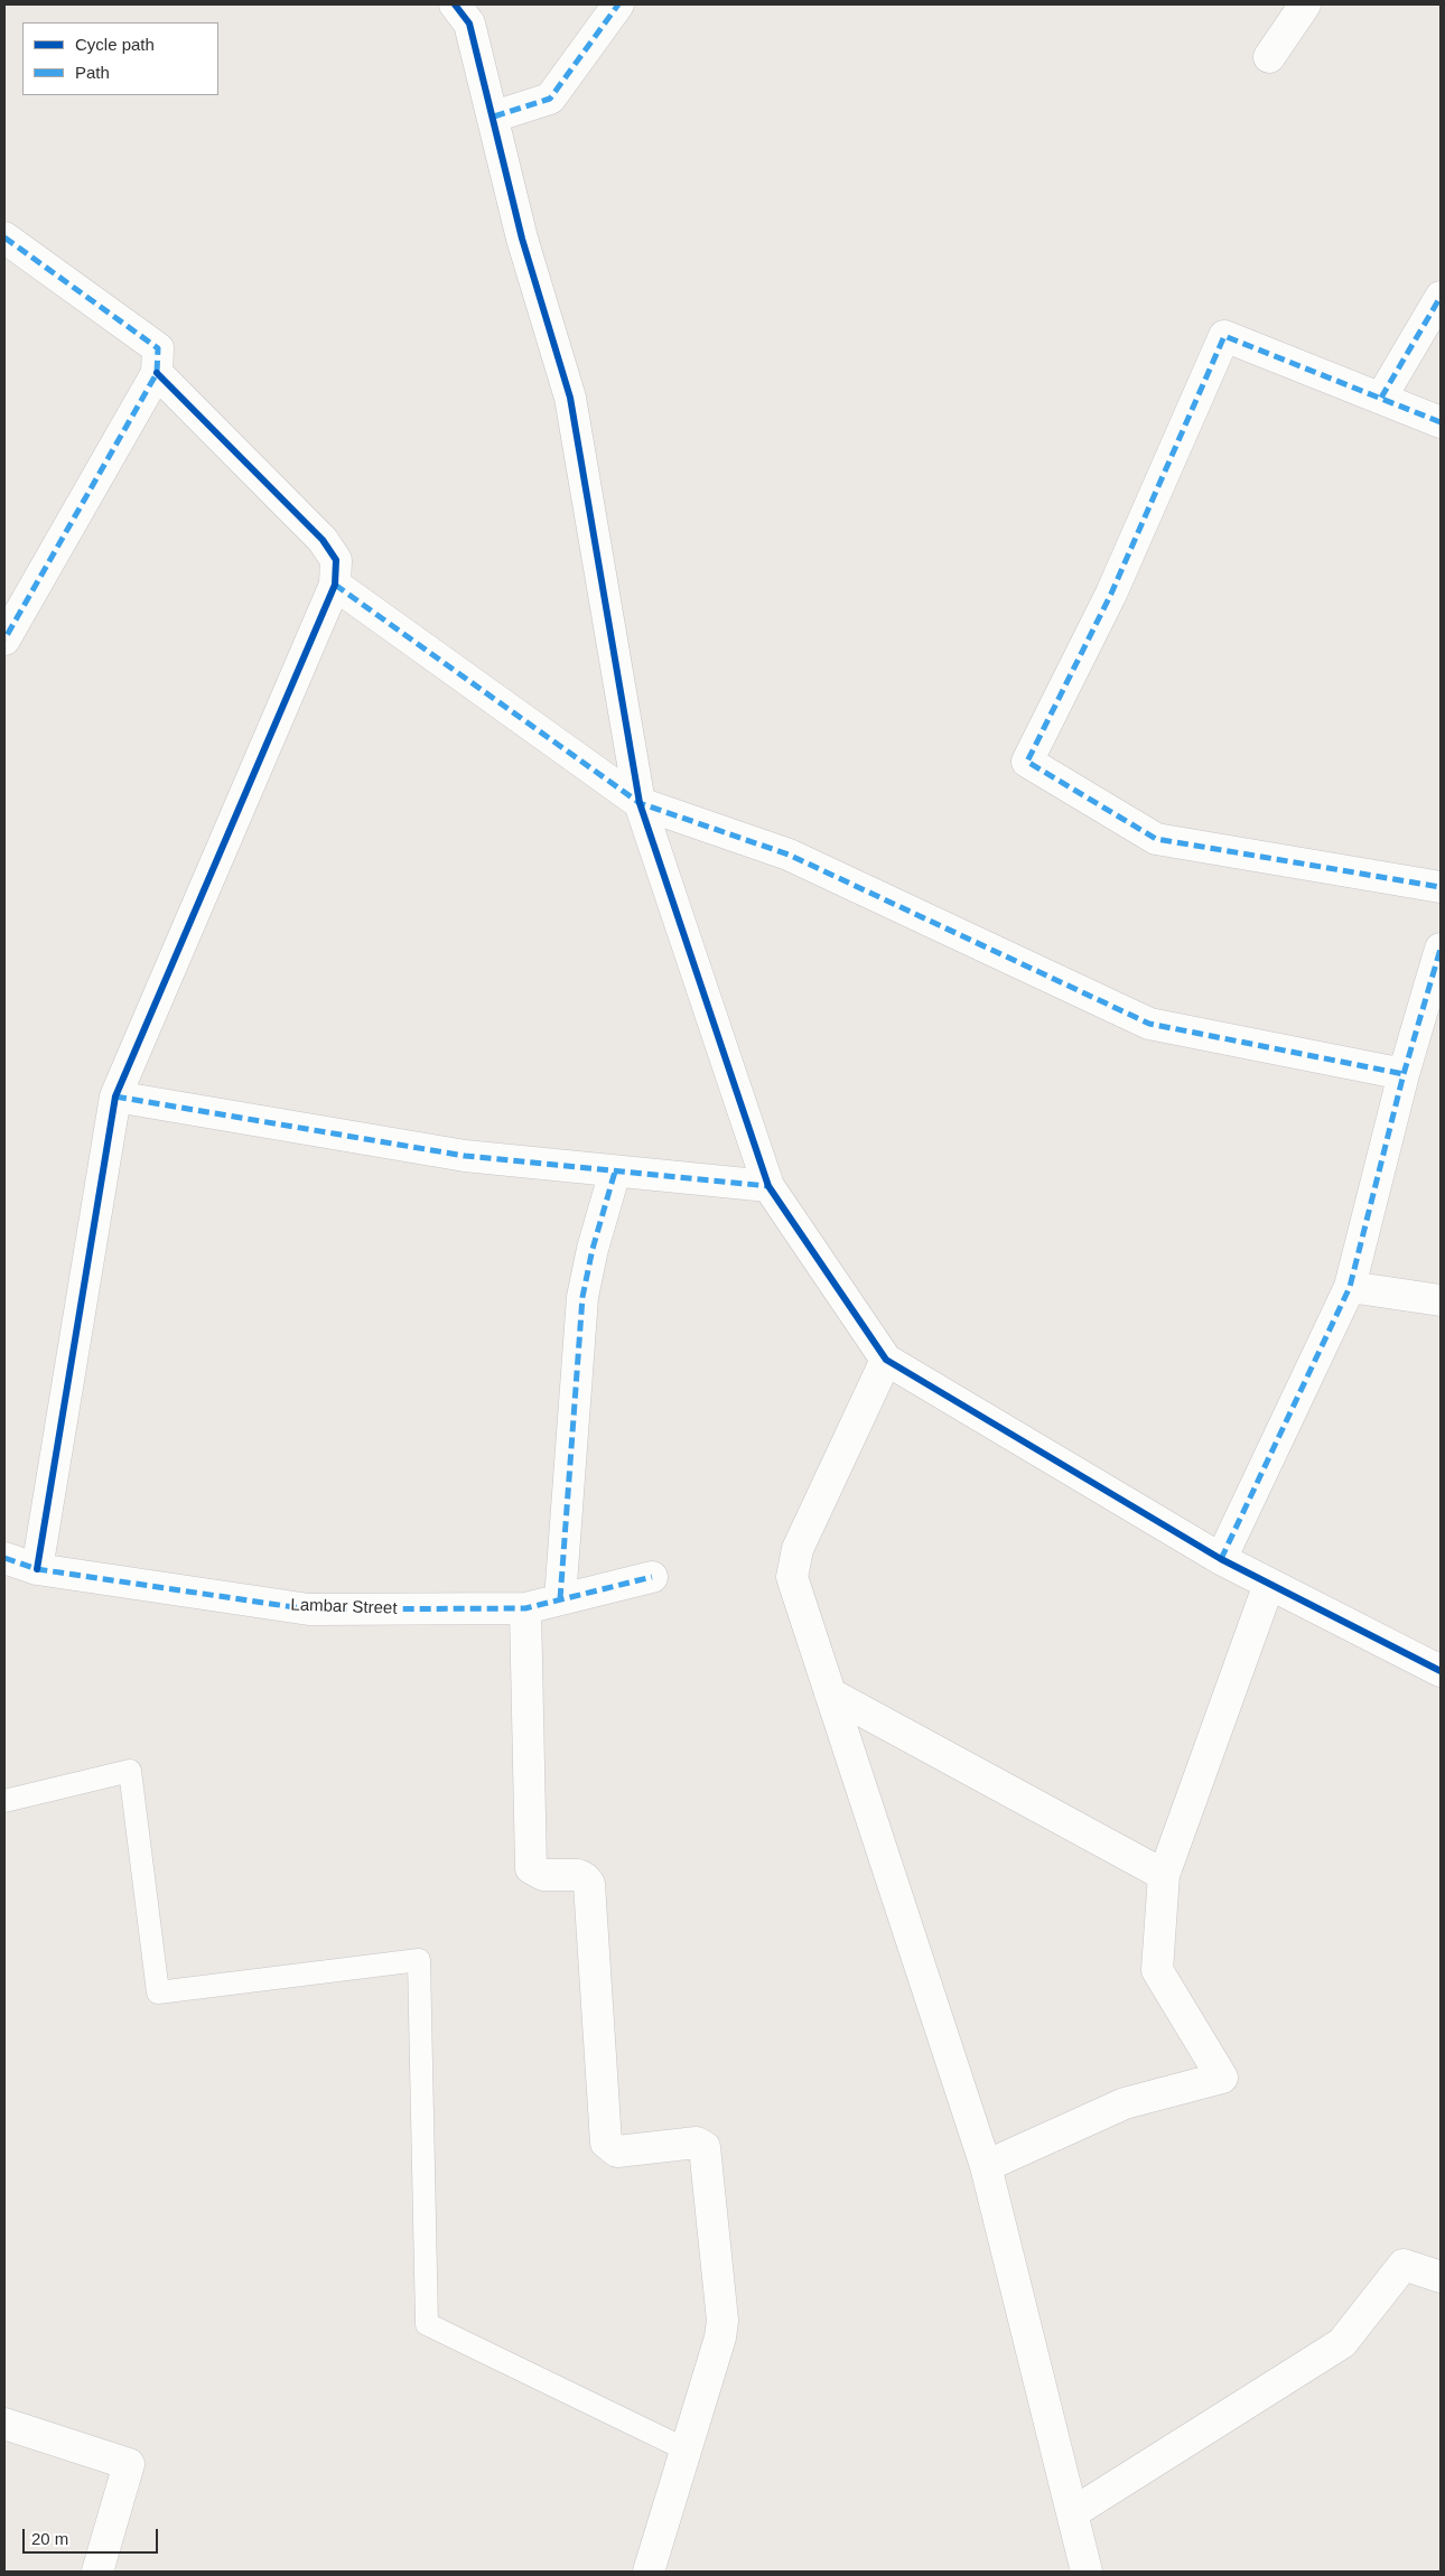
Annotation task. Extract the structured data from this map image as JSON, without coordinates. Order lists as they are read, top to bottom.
{
  "streets": {
    "street": ["Lambar Street"]
  },
  "legend": ["Cycle path", "Path"],
  "scale_bar": "20 m"
}
